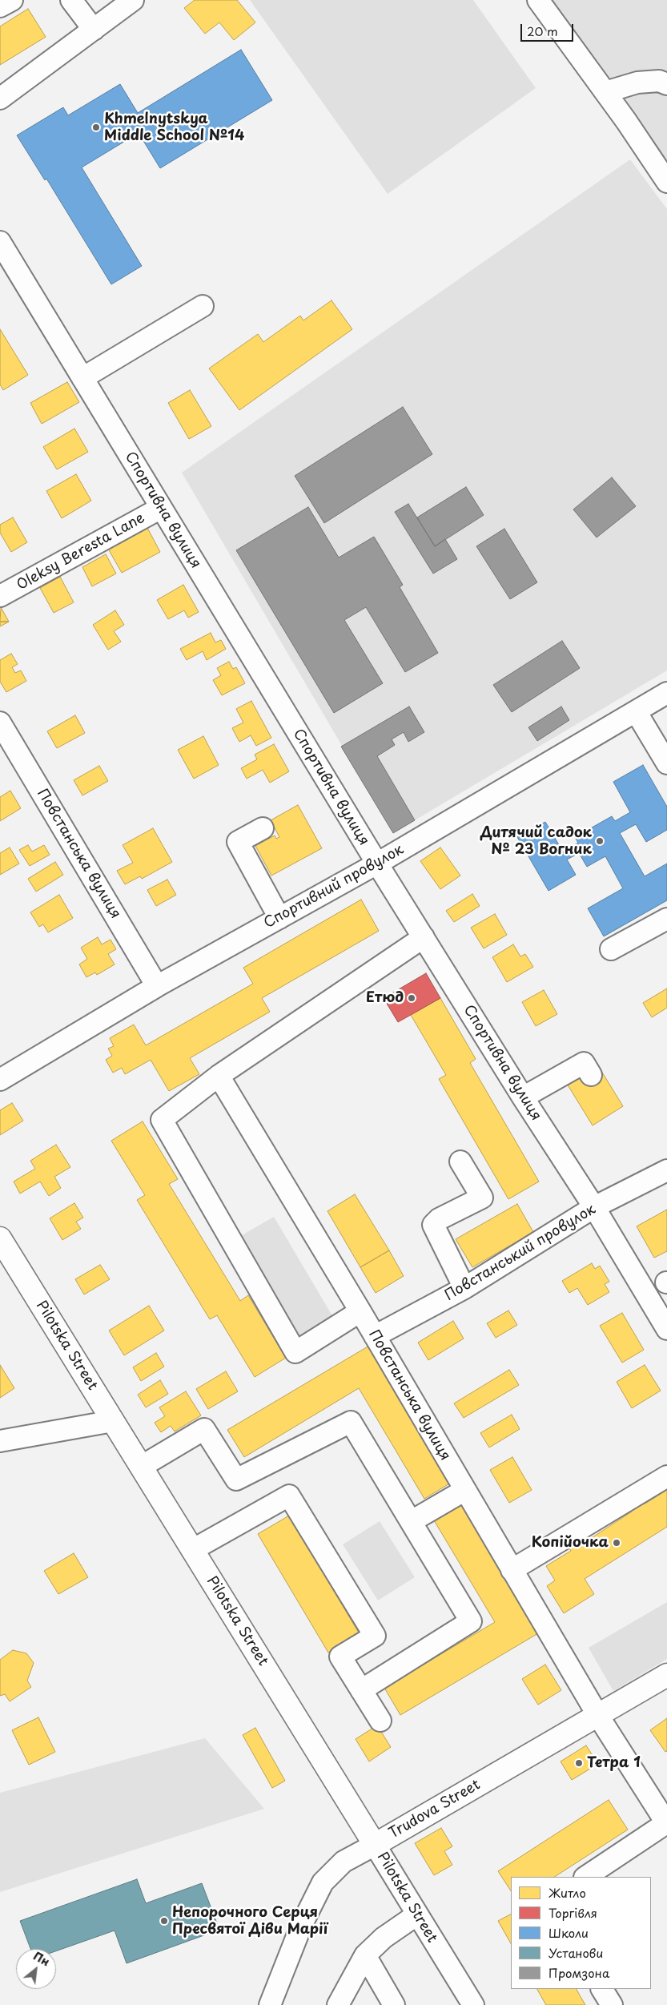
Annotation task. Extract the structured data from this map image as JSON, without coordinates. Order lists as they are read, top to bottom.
{
  "streets": {
    "main road": ["Pilotska Street", "Trudova Street"],
    "street": [
      "Спортивна вулиця",
      "Oleksy Beresta Lane",
      "Повстанська вулиця",
      "Спортивний провулок",
      "Повстанський провулок"
    ]
  },
  "crossings": [
    ["Спортивна вулиця", "Oleksy Beresta Lane"],
    ["Спортивна вулиця", "Спортивний провулок"],
    ["Спортивна вулиця", "Повстанський провулок"],
    ["Повстанська вулиця", "Спортивний провулок"],
    ["Повстанська вулиця", "Повстанський провулок"],
    ["Повстанська вулиця", "Trudova Street"],
    ["Pilotska Street", "Trudova Street"]
  ],
  "places": [
    "Khmelnytskya Middle School №14",
    "Дитячий садок № 23 Вогник",
    "Етюд",
    "Копійочка",
    "Тетра 1",
    "Непорочного Серця Пресвятої Діви Марії"
  ],
  "legend": [
    "Житло",
    "Торгівля",
    "Школи",
    "Установи",
    "Промзона"
  ],
  "scale_bar": "20 m",
  "north": "top right"
}
